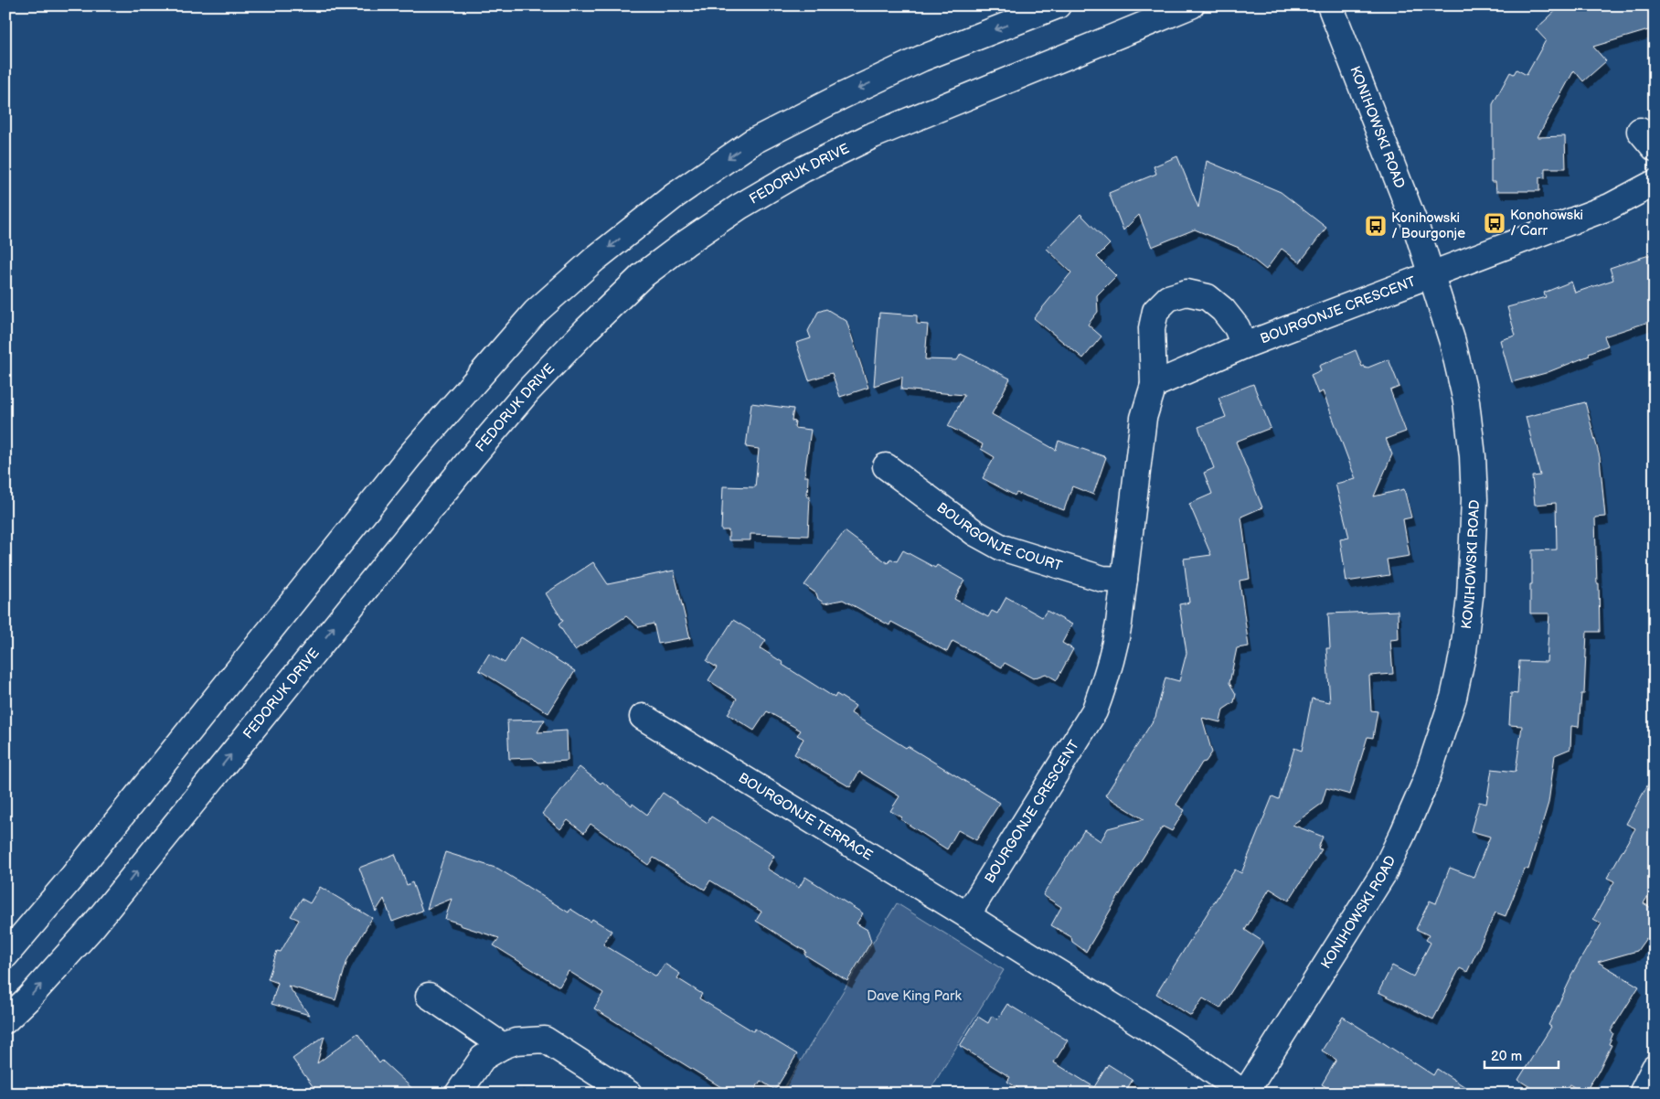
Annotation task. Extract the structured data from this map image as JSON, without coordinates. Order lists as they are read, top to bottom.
{
  "streets": {
    "street": [
      "KONIHOWSKI ROAD",
      "FEDORUK DRIVE",
      "BOURGONJE CRESCENT",
      "BOURGONJE COURT",
      "BOURGONJE TERRACE"
    ]
  },
  "crossings": [
    ["KONIHOWSKI ROAD", "BOURGONJE CRESCENT"],
    ["BOURGONJE CRESCENT", "BOURGONJE COURT"],
    ["BOURGONJE CRESCENT", "BOURGONJE TERRACE"]
  ],
  "parks": ["Dave King Park"],
  "places": {
    "bus stop": ["Konohowski / Carr", "Konihowski / Bourgonje"]
  },
  "scale_bar": "20 m"
}
